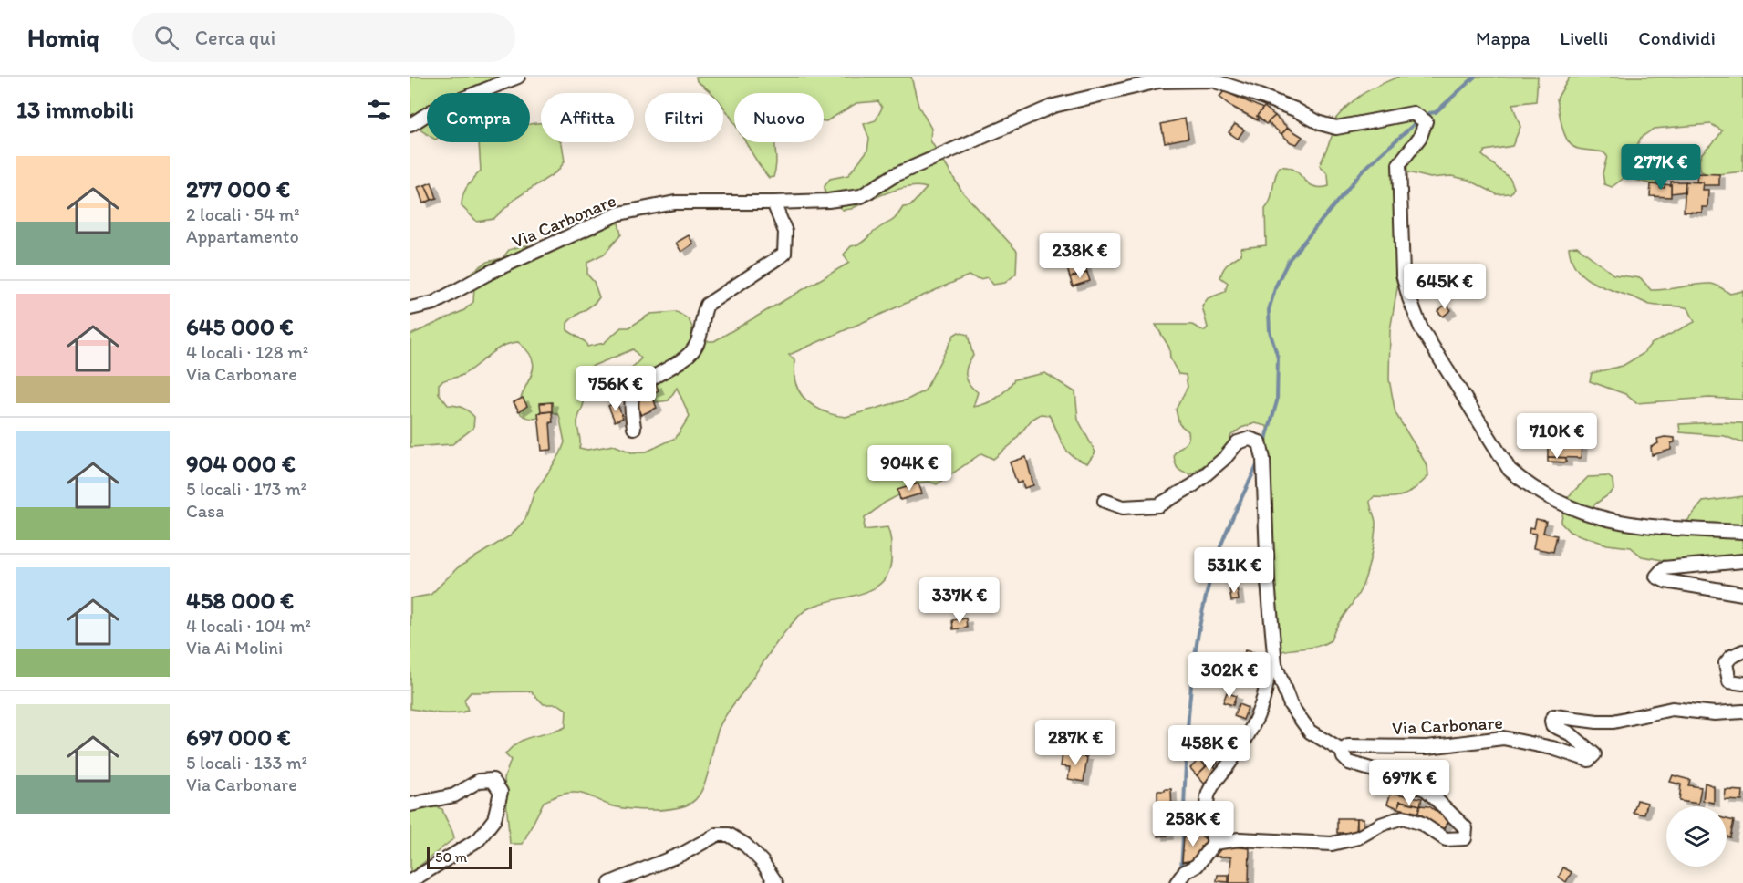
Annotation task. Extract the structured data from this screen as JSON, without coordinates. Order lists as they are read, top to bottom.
{
  "streets": {
    "street": ["Via Carbonare"]
  },
  "scale_bar": "50 m",
  "page": {
    "header": "Homiq",
    "search": "Cerca qui",
    "nav": ["Mappa", "Livelli", "Condividi"],
    "heading": "13 immobili",
    "chip": [
      "Compra",
      "Affitta",
      "Filtri",
      "Nuovo"
    ],
    "list": [
      {
        "name": "277 000 €",
        "note": "2 locali · 54 m² · Appartamento"
      },
      {
        "name": "645 000 €",
        "note": "4 locali · 128 m² · Via Carbonare"
      },
      {
        "name": "904 000 €",
        "note": "5 locali · 173 m² · Casa"
      },
      {
        "name": "458 000 €",
        "note": "4 locali · 104 m² · Via Ai Molini"
      },
      {
        "name": "697 000 €",
        "note": "5 locali · 133 m² · Via Carbonare"
      }
    ],
    "price": [
      "277K €",
      "238K €",
      "645K €",
      "756K €",
      "710K €",
      "904K €",
      "531K €",
      "337K €",
      "302K €",
      "287K €",
      "458K €",
      "697K €",
      "258K €"
    ],
    "scale": "50 m"
  }
}
